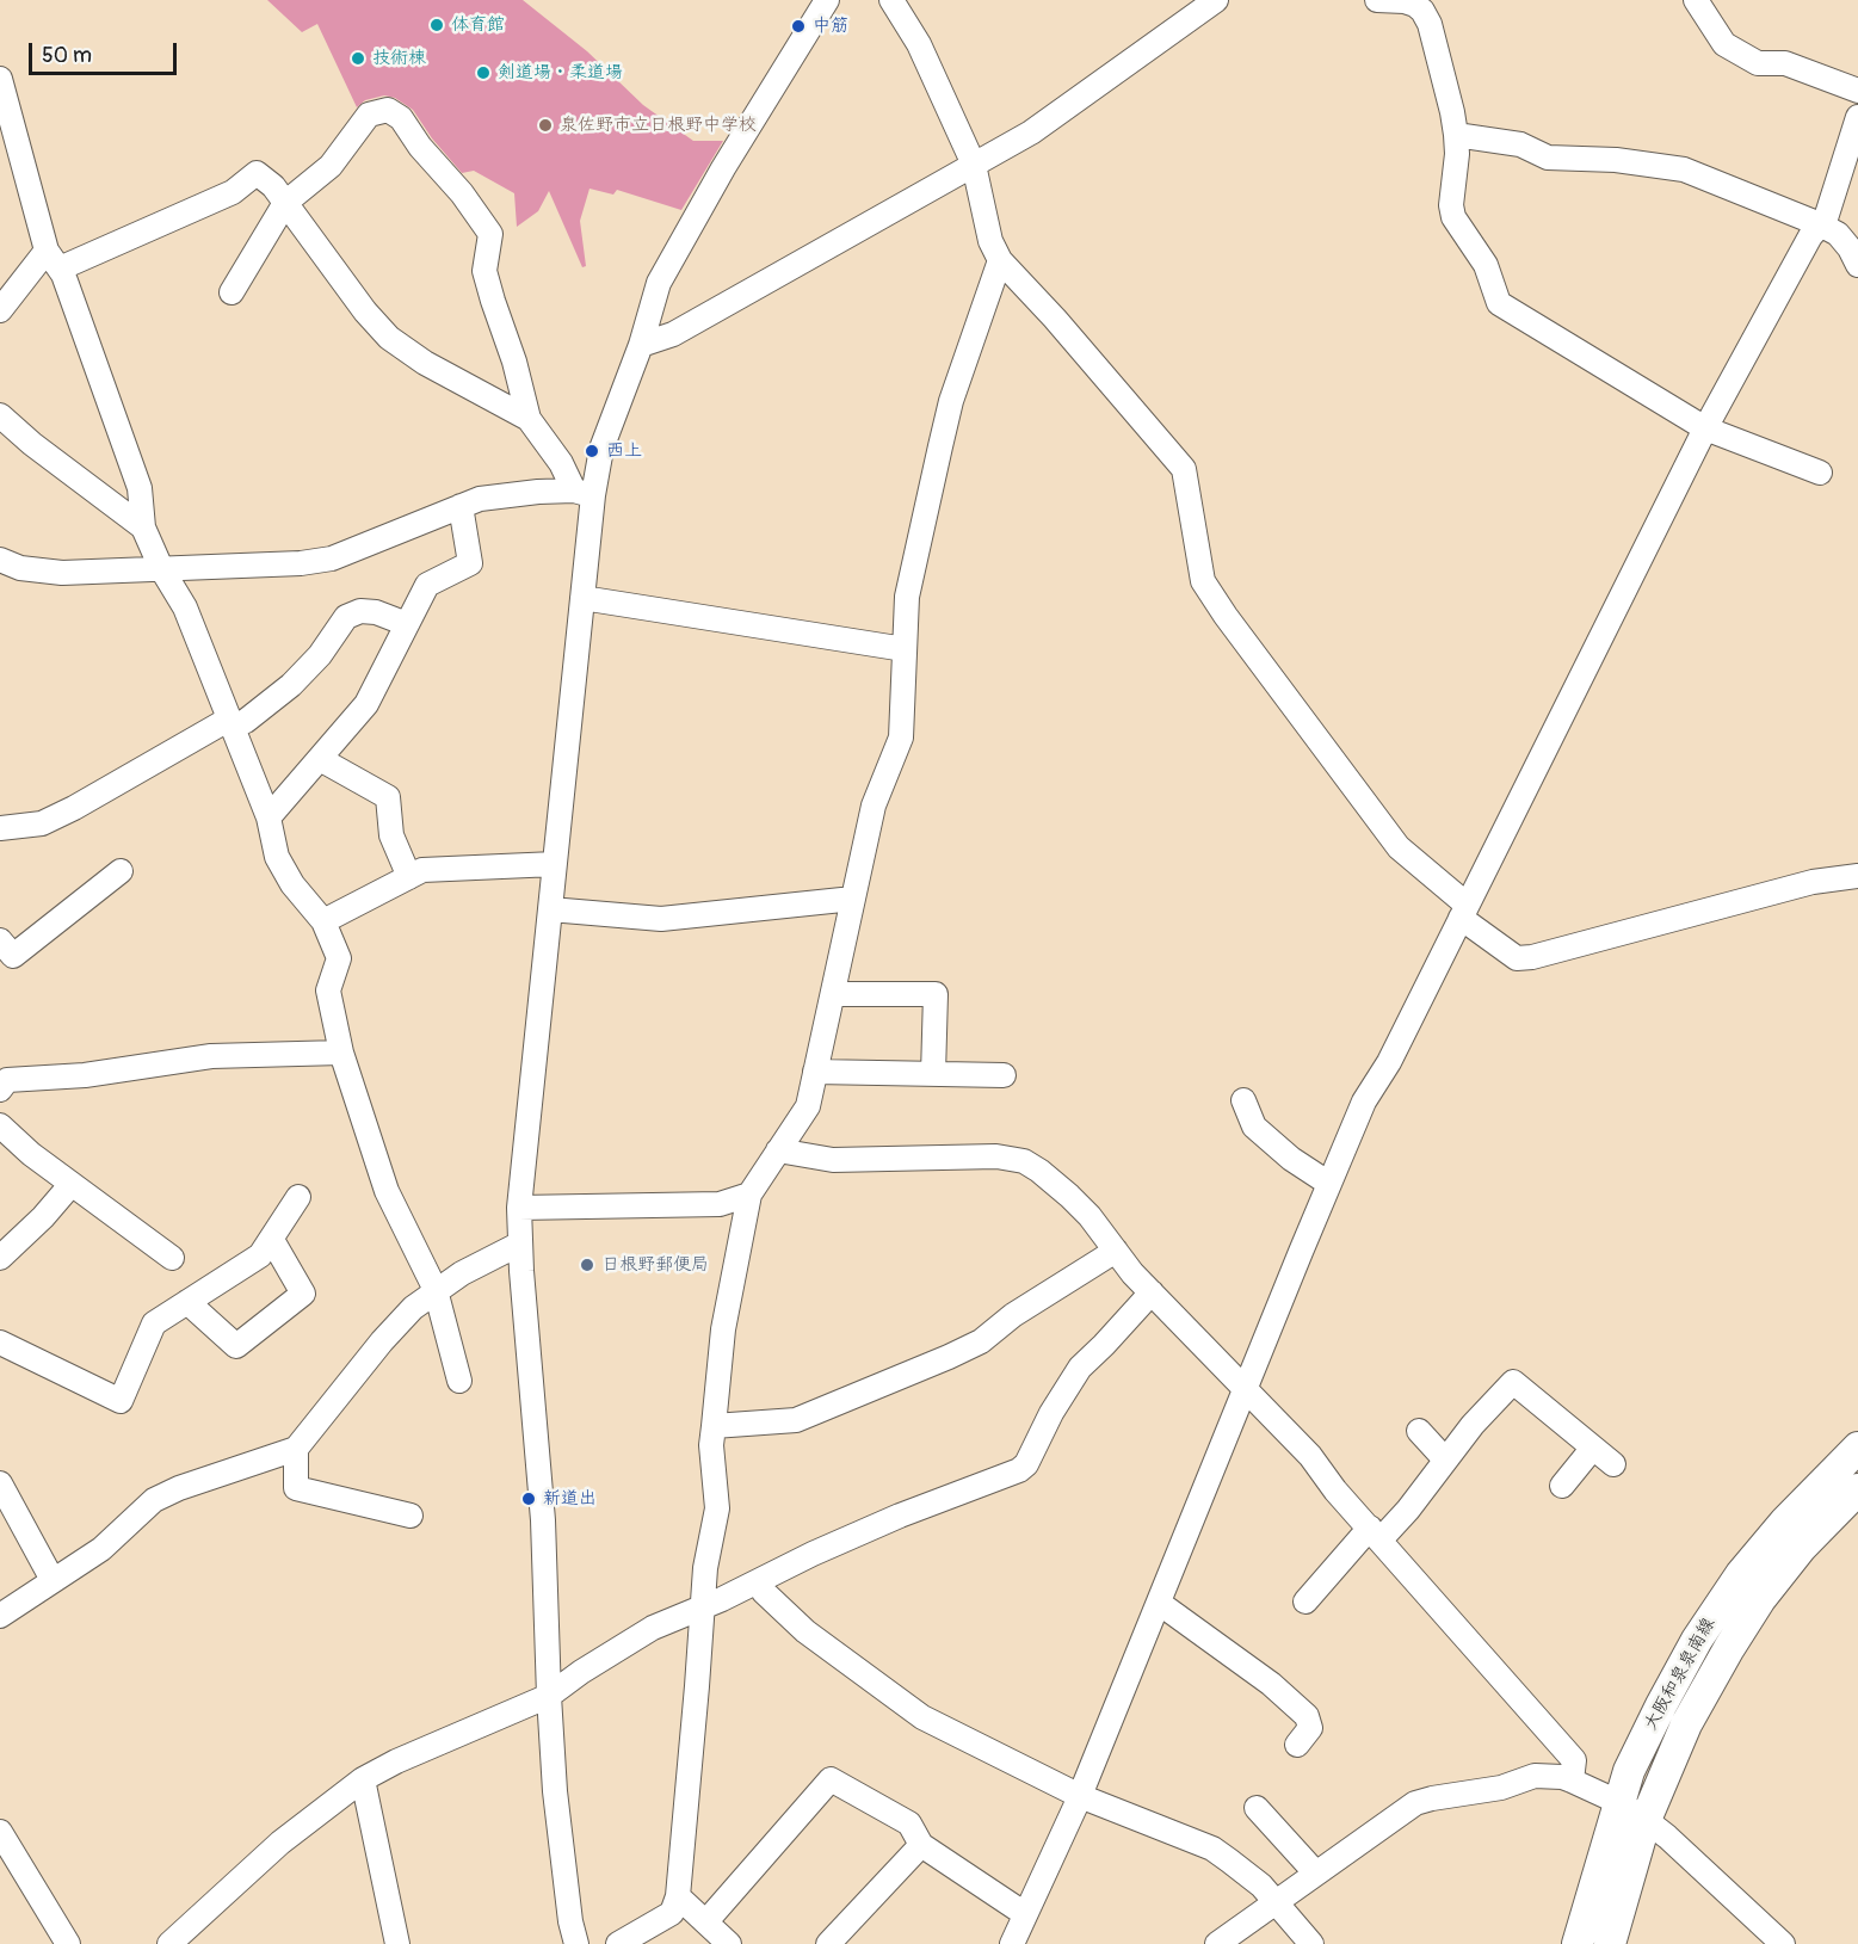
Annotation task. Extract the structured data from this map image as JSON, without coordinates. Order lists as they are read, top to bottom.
{
  "streets": {
    "main road": ["大阪和泉泉南線"]
  },
  "places": [
    "体育館",
    "中筋",
    "技術棟",
    "剣道場・柔道場",
    "泉佐野市立日根野中学校",
    "西上",
    "日根野郵便局",
    "新道出"
  ],
  "scale_bar": "50 m"
}
